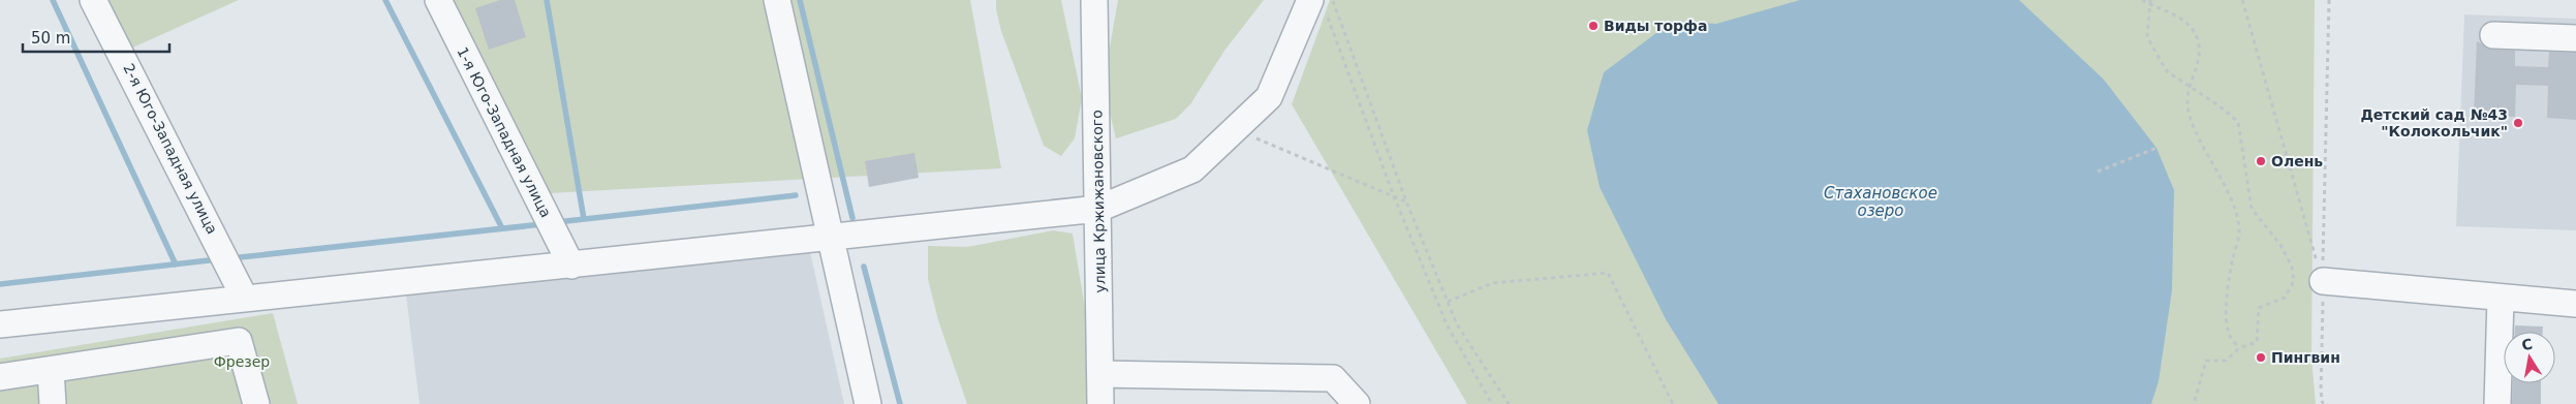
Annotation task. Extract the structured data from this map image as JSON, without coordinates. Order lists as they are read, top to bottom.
{
  "streets": {
    "street": ["1-я Юго-Западная улица", "2-я Юго-Западная улица", "улица Кржижановского"]
  },
  "water": ["Стахановское озеро"],
  "parks": ["Фрезер"],
  "places": [
    "Виды торфа",
    "Детский сад №43 \"Колокольчик\"",
    "Олень",
    "Пингвин"
  ],
  "scale_bar": "50 m",
  "north": "top"
}
